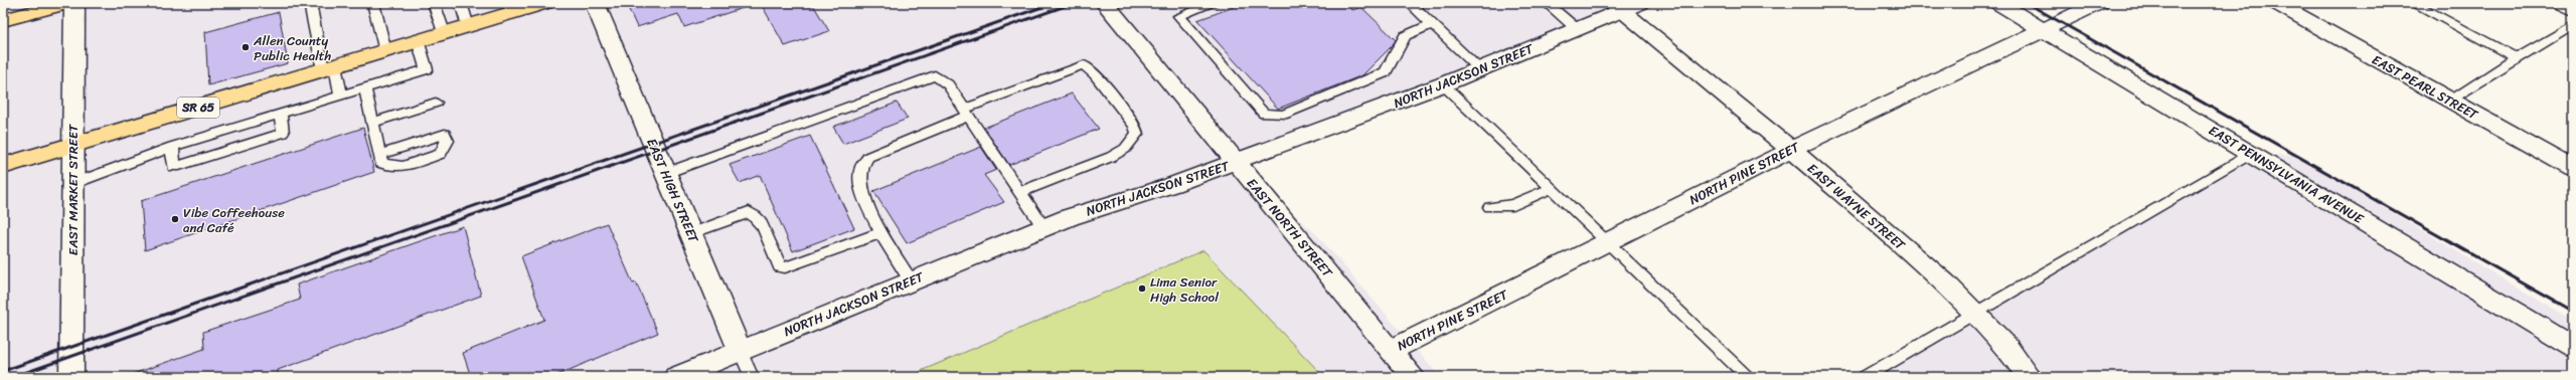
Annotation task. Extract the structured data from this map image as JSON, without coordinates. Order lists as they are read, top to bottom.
{
  "streets": {
    "main road": ["SR 65"],
    "street": [
      "NORTH JACKSON STREET",
      "EAST PEARL STREET",
      "NORTH PINE STREET",
      "EAST PENNSYLVANIA AVENUE",
      "EAST MARKET STREET",
      "EAST HIGH STREET",
      "EAST WAYNE STREET",
      "EAST NORTH STREET"
    ]
  },
  "crossings": [
    ["NORTH JACKSON STREET", "EAST HIGH STREET"],
    ["NORTH JACKSON STREET", "EAST WAYNE STREET"],
    ["NORTH JACKSON STREET", "EAST NORTH STREET"],
    ["SR 65", "EAST MARKET STREET"],
    ["NORTH PINE STREET", "EAST PENNSYLVANIA AVENUE"],
    ["NORTH PINE STREET", "EAST WAYNE STREET"],
    ["NORTH PINE STREET", "EAST NORTH STREET"]
  ],
  "places": ["Allen County Public Health", "Vibe Coffeehouse and Café", "Lima Senior High School"]
}
